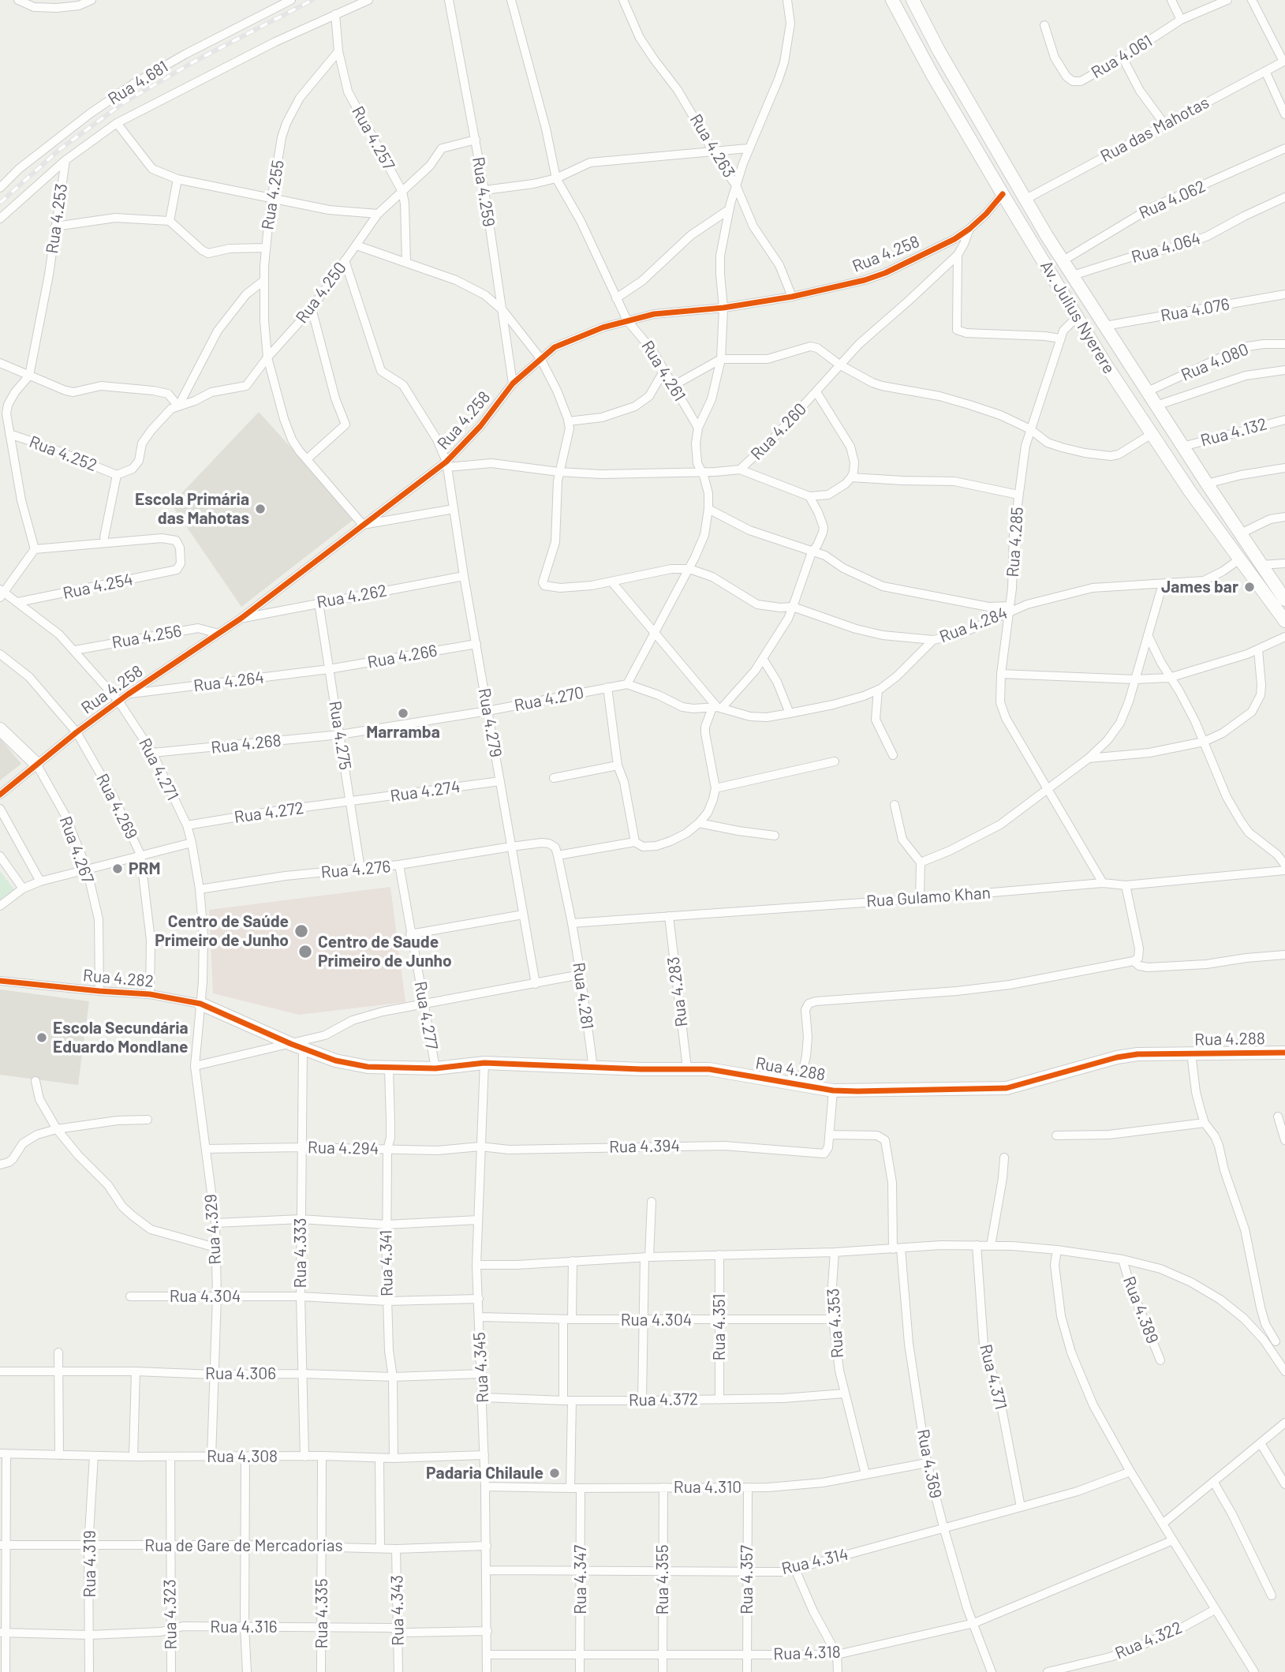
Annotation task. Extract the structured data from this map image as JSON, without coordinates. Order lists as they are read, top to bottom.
{
  "streets": {
    "main road": [
      "Av. Julius Nyerere",
      "Rua 4.267",
      "Rua 4.282",
      "Rua 4.288"
    ],
    "street": [
      "Rua 4.061",
      "Rua 4.681",
      "Rua das Mahotas",
      "Rua 4.257",
      "Rua 4.263",
      "Rua 4.259",
      "Rua 4.255",
      "Rua 4.062",
      "Rua 4.253",
      "Rua 4.064",
      "Rua 4.258",
      "Rua 4.250",
      "Rua 4.076",
      "Rua 4.080",
      "Rua 4.261",
      "Rua 4.260",
      "Rua 4.132",
      "Rua 4.252",
      "Rua 4.285",
      "Rua 4.254",
      "Rua 4.262",
      "Rua 4.284",
      "Rua 4.256",
      "Rua 4.266",
      "Rua 4.264",
      "Rua 4.270",
      "Rua 4.279",
      "Rua 4.275",
      "Rua 4.268",
      "Rua 4.271",
      "Rua 4.274",
      "Rua 4.269",
      "Rua 4.272",
      "Rua 4.276",
      "Rua Gulamo Khan",
      "Rua 4.283",
      "Rua 4.281",
      "Rua 4.277",
      "Rua 4.394",
      "Rua 4.294",
      "Rua 4.329",
      "Rua 4.333",
      "Rua 4.341",
      "Rua 4.304",
      "Rua 4.389",
      "Rua 4.353",
      "Rua 4.351",
      "Rua 4.345",
      "Rua 4.306",
      "Rua 4.371",
      "Rua 4.372",
      "Rua 4.308",
      "Rua 4.369",
      "Rua 4.310",
      "Rua de Gare de Mercadorias",
      "Rua 4.314",
      "Rua 4.319",
      "Rua 4.347",
      "Rua 4.355",
      "Rua 4.357",
      "Rua 4.343",
      "Rua 4.335",
      "Rua 4.323",
      "Rua 4.316",
      "Rua 4.322",
      "Rua 4.318"
    ]
  },
  "crossings": [
    ["Rua das Mahotas", "Av. Julius Nyerere"],
    ["Rua 4.257", "Rua 4.255"],
    ["Rua 4.257", "Rua 4.253"],
    ["Rua 4.257", "Rua 4.250"],
    ["Rua 4.263", "Rua 4.258"],
    ["Rua 4.259", "Rua 4.258"],
    ["Rua 4.259", "Rua 4.250"],
    ["Rua 4.255", "Rua 4.250"],
    ["Rua 4.062", "Av. Julius Nyerere"],
    ["Rua 4.253", "Rua 4.252"],
    ["Rua 4.253", "Rua 4.254"],
    ["Rua 4.064", "Av. Julius Nyerere"],
    ["Rua 4.258", "Rua 4.250"],
    ["Rua 4.258", "Av. Julius Nyerere"],
    ["Rua 4.258", "Rua 4.261"],
    ["Rua 4.258", "Rua 4.260"],
    ["Rua 4.258", "Rua 4.262"],
    ["Rua 4.258", "Rua 4.256"],
    ["Rua 4.258", "Rua 4.264"],
    ["Rua 4.258", "Rua 4.279"],
    ["Rua 4.258", "Rua 4.271"],
    ["Rua 4.258", "Rua 4.269"],
    ["Rua 4.258", "Rua 4.267"],
    ["Rua 4.250", "Rua 4.279"],
    ["Rua 4.076", "Av. Julius Nyerere"],
    ["Av. Julius Nyerere", "Rua 4.080"],
    ["Av. Julius Nyerere", "Rua 4.132"],
    ["Av. Julius Nyerere", "Rua 4.285"],
    ["Av. Julius Nyerere", "Rua 4.284"],
    ["Rua 4.260", "Rua 4.279"],
    ["Rua 4.285", "Rua 4.284"],
    ["Rua 4.285", "Rua Gulamo Khan"],
    ["Rua 4.254", "Rua 4.271"],
    ["Rua 4.262", "Rua 4.279"],
    ["Rua 4.262", "Rua 4.275"],
    ["Rua 4.284", "Rua 4.270"],
    ["Rua 4.256", "Rua 4.271"],
    ["Rua 4.266", "Rua 4.264"],
    ["Rua 4.266", "Rua 4.279"],
    ["Rua 4.266", "Rua 4.275"],
    ["Rua 4.264", "Rua 4.275"],
    ["Rua 4.270", "Rua 4.279"],
    ["Rua 4.270", "Rua 4.275"],
    ["Rua 4.270", "Rua 4.268"],
    ["Rua 4.279", "Rua 4.274"],
    ["Rua 4.279", "Rua 4.276"],
    ["Rua 4.275", "Rua 4.268"],
    ["Rua 4.275", "Rua 4.274"],
    ["Rua 4.275", "Rua 4.272"],
    ["Rua 4.275", "Rua 4.276"],
    ["Rua 4.268", "Rua 4.271"],
    ["Rua 4.271", "Rua 4.272"],
    ["Rua 4.271", "Rua 4.276"],
    ["Rua 4.271", "Rua 4.282"],
    ["Rua 4.271", "Rua 4.329"],
    ["Rua 4.274", "Rua 4.272"],
    ["Rua 4.269", "Rua 4.282"],
    ["Rua 4.267", "Rua 4.282"],
    ["Rua 4.276", "Rua 4.281"],
    ["Rua 4.276", "Rua 4.277"],
    ["Rua Gulamo Khan", "Rua 4.283"],
    ["Rua Gulamo Khan", "Rua 4.281"],
    ["Rua 4.282", "Rua 4.288"],
    ["Rua 4.282", "Rua 4.329"],
    ["Rua 4.282", "Rua 4.333"],
    ["Rua 4.283", "Rua 4.288"],
    ["Rua 4.281", "Rua 4.288"],
    ["Rua 4.277", "Rua 4.288"],
    ["Rua 4.288", "Rua 4.333"],
    ["Rua 4.288", "Rua 4.341"],
    ["Rua 4.288", "Rua 4.345"],
    ["Rua 4.394", "Rua 4.294"],
    ["Rua 4.394", "Rua 4.345"],
    ["Rua 4.394", "Rua 4.369"],
    ["Rua 4.294", "Rua 4.329"],
    ["Rua 4.294", "Rua 4.333"],
    ["Rua 4.294", "Rua 4.341"],
    ["Rua 4.294", "Rua 4.345"],
    ["Rua 4.329", "Rua 4.304"],
    ["Rua 4.329", "Rua 4.306"],
    ["Rua 4.329", "Rua 4.308"],
    ["Rua 4.333", "Rua 4.304"],
    ["Rua 4.333", "Rua 4.306"],
    ["Rua 4.333", "Rua 4.308"],
    ["Rua 4.341", "Rua 4.304"],
    ["Rua 4.341", "Rua 4.306"],
    ["Rua 4.341", "Rua 4.308"],
    ["Rua 4.304", "Rua 4.353"],
    ["Rua 4.304", "Rua 4.351"],
    ["Rua 4.304", "Rua 4.345"],
    ["Rua 4.353", "Rua 4.372"],
    ["Rua 4.353", "Rua 4.310"],
    ["Rua 4.351", "Rua 4.372"],
    ["Rua 4.345", "Rua 4.306"],
    ["Rua 4.345", "Rua 4.372"],
    ["Rua 4.345", "Rua 4.308"],
    ["Rua 4.345", "Rua 4.310"],
    ["Rua 4.345", "Rua de Gare de Mercadorias"],
    ["Rua 4.345", "Rua 4.314"],
    ["Rua 4.345", "Rua 4.316"],
    ["Rua 4.345", "Rua 4.318"],
    ["Rua 4.371", "Rua 4.314"],
    ["Rua 4.308", "Rua 4.319"],
    ["Rua 4.308", "Rua 4.335"],
    ["Rua 4.308", "Rua 4.323"],
    ["Rua 4.369", "Rua 4.310"],
    ["Rua 4.369", "Rua 4.314"],
    ["Rua 4.369", "Rua 4.318"],
    ["Rua 4.310", "Rua 4.347"],
    ["Rua 4.310", "Rua 4.355"],
    ["Rua 4.310", "Rua 4.357"],
    ["Rua de Gare de Mercadorias", "Rua 4.319"],
    ["Rua de Gare de Mercadorias", "Rua 4.343"],
    ["Rua de Gare de Mercadorias", "Rua 4.335"],
    ["Rua de Gare de Mercadorias", "Rua 4.323"],
    ["Rua 4.314", "Rua 4.347"],
    ["Rua 4.314", "Rua 4.355"],
    ["Rua 4.314", "Rua 4.357"],
    ["Rua 4.319", "Rua 4.316"],
    ["Rua 4.347", "Rua 4.318"],
    ["Rua 4.355", "Rua 4.318"],
    ["Rua 4.357", "Rua 4.318"],
    ["Rua 4.343", "Rua 4.316"],
    ["Rua 4.335", "Rua 4.316"],
    ["Rua 4.323", "Rua 4.316"]
  ],
  "places": [
    "Escola Primária das Mahotas",
    "James bar",
    "Marramba",
    "PRM",
    "Centro de Saúde Primeiro de Junho",
    "Centro de Saude Primeiro de Junho",
    "Escola Secundária Eduardo Mondlane",
    "Padaria Chilaule"
  ]
}
